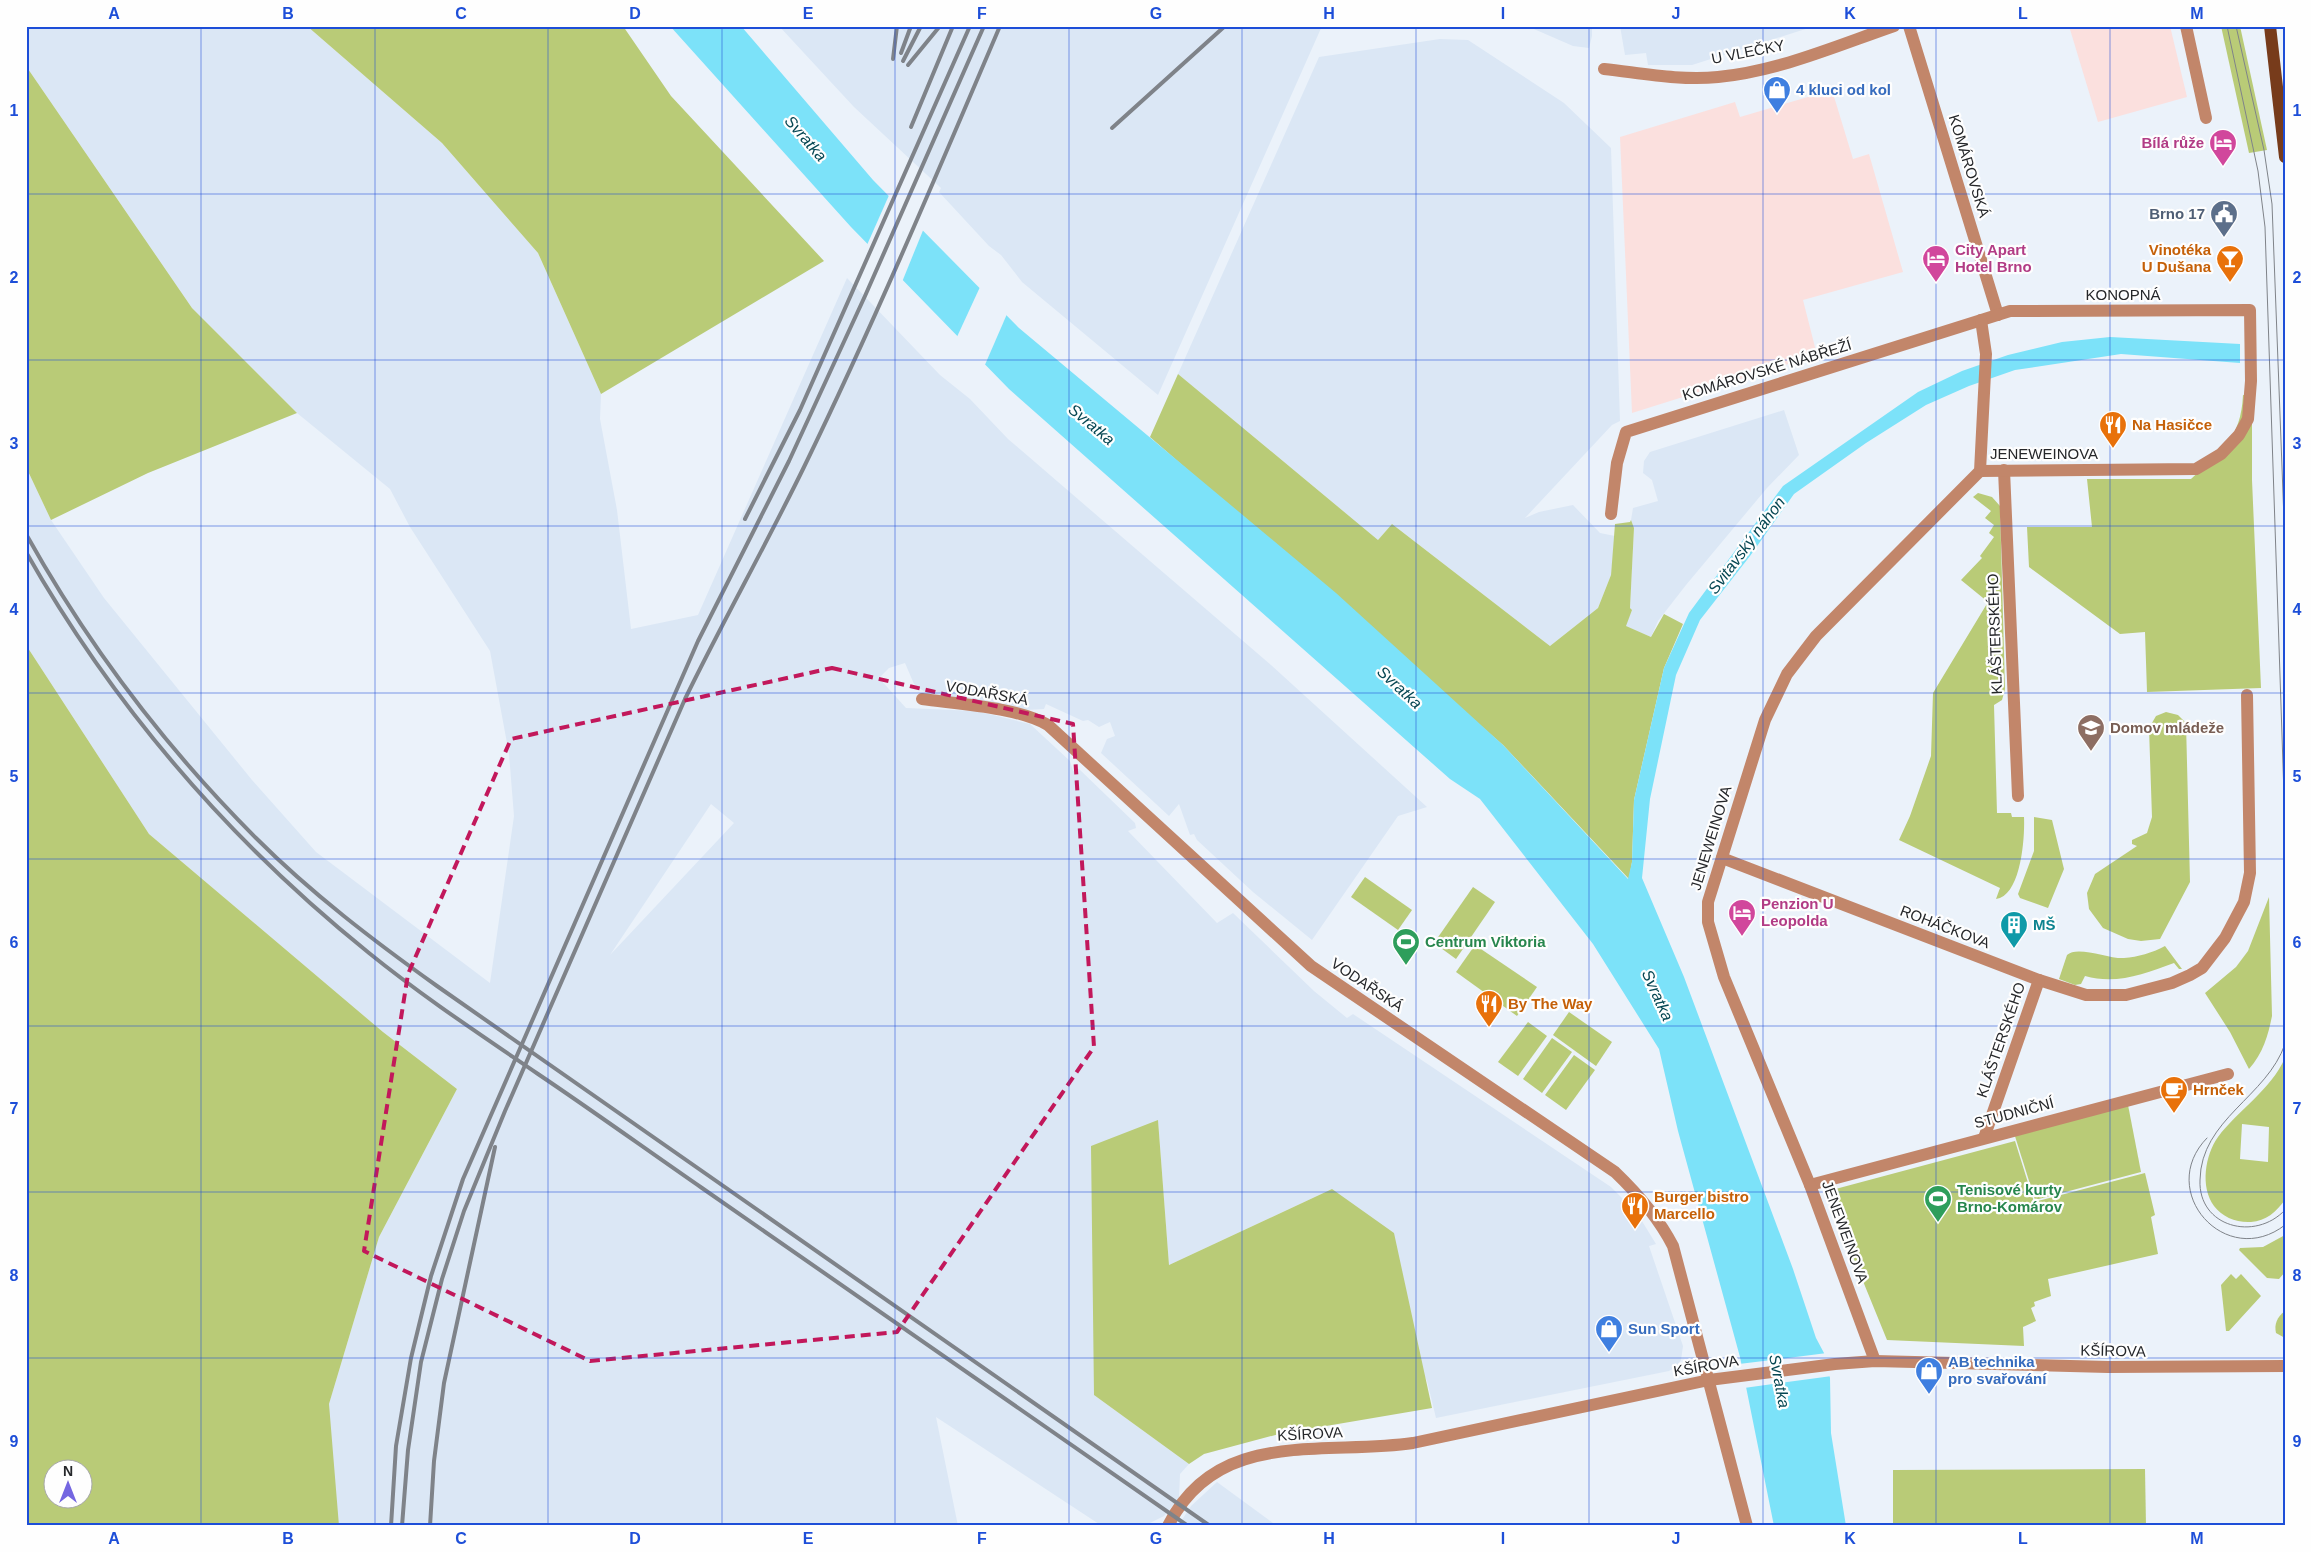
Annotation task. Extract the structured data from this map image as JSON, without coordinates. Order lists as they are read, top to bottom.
{
  "streets": {
    "street": [
      "U VLEČKY",
      "KOMÁROVSKÁ",
      "KONOPNÁ",
      "KOMÁROVSKÉ NÁBŘEŽÍ",
      "JENEWEINOVA",
      "KLÁŠTERSKÉHO",
      "VODAŘSKÁ",
      "ROHÁČKOVA",
      "STUDNIČNÍ",
      "KŠÍROVA"
    ]
  },
  "crossings": [
    ["KOMÁROVSKÁ", "KONOPNÁ"],
    ["KOMÁROVSKÁ", "KOMÁROVSKÉ NÁBŘEŽÍ"],
    ["KONOPNÁ", "KOMÁROVSKÉ NÁBŘEŽÍ"],
    ["KONOPNÁ", "JENEWEINOVA"],
    ["KOMÁROVSKÉ NÁBŘEŽÍ", "JENEWEINOVA"],
    ["JENEWEINOVA", "KLÁŠTERSKÉHO"],
    ["JENEWEINOVA", "ROHÁČKOVA"],
    ["JENEWEINOVA", "STUDNIČNÍ"],
    ["JENEWEINOVA", "KŠÍROVA"],
    ["KLÁŠTERSKÉHO", "ROHÁČKOVA"],
    ["KLÁŠTERSKÉHO", "STUDNIČNÍ"],
    ["VODAŘSKÁ", "KŠÍROVA"]
  ],
  "water": ["Svratka", "Svitavský náhon"],
  "places": {
    "shop": ["4 kluci od kol", "Sun Sport", "AB technika pro svařování"],
    "hotel": ["Bílá růže", "City Apart Hotel Brno", "Penzion U Leopolda"],
    "public building": ["Brno 17"],
    "bar": ["Vinotéka U Dušana"],
    "restaurant": ["Na Hasičce", "By The Way", "Burger bistro Marcello"],
    "school or university": ["Domov mládeže"],
    "building": ["MŠ"],
    "sports": ["Centrum Viktoria", "Tenisové kurty Brno-Komárov"],
    "cafe": ["Hrnček"]
  },
  "north": "top",
  "grid": {
    "columns": [
      "A",
      "B",
      "C",
      "D",
      "E",
      "F",
      "G",
      "H",
      "I",
      "J",
      "K",
      "L",
      "M"
    ],
    "rows": [
      "1",
      "2",
      "3",
      "4",
      "5",
      "6",
      "7",
      "8",
      "9"
    ]
  }
}
